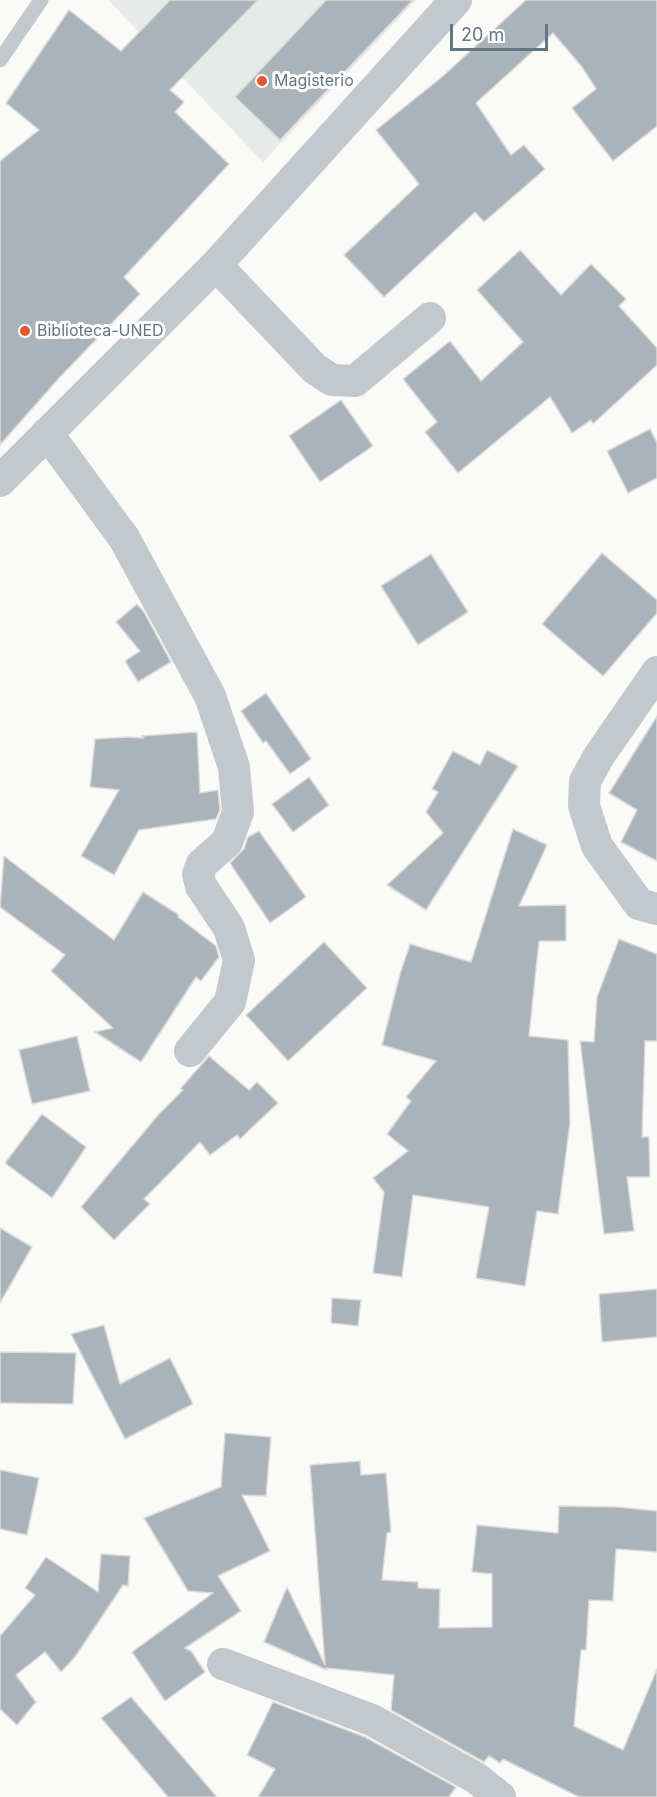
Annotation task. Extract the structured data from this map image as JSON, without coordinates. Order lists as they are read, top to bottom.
{
  "places": ["Magisterio", "Biblioteca-UNED"],
  "scale_bar": "20 m"
}
